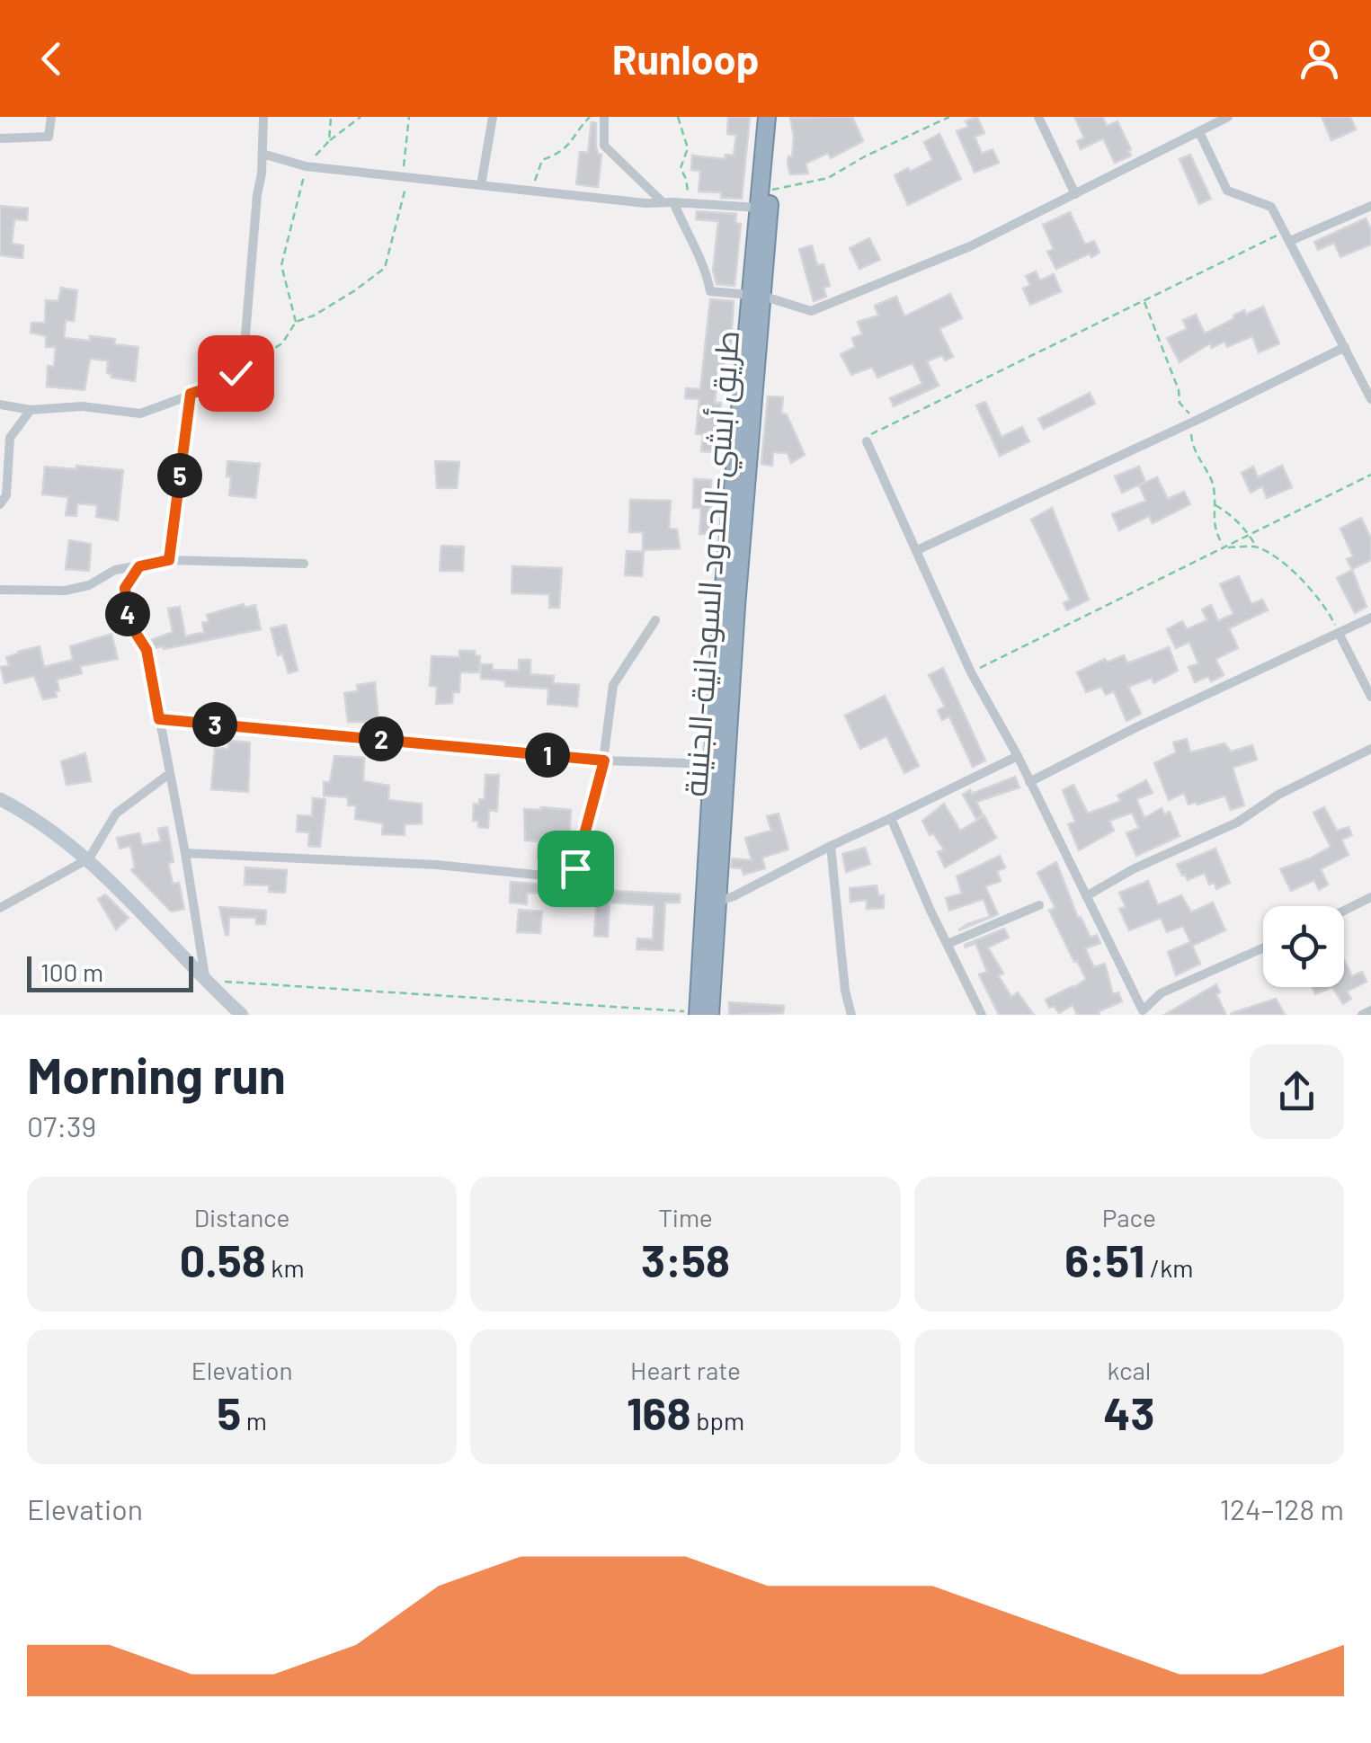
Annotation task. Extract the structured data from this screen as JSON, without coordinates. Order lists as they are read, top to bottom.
{
  "streets": {
    "highway": ["طريق أبشي-الحدود السودانية-الجنينة"]
  },
  "scale_bar": "100 m",
  "page": {
    "header": "Runloop",
    "pins": [
      "5",
      "4",
      "3",
      "2",
      "1"
    ],
    "scale": "100 m",
    "heading": ["Morning run", "07:39"],
    "stats": [
      ["Distance", "0.58 km"],
      ["Time", "3:58"],
      ["Pace", "6:51 /km"],
      ["Elevation", "5 m"],
      ["Heart rate", "168 bpm"],
      ["kcal", "43"]
    ],
    "chart": ["Elevation", "124–128 m"]
  }
}
